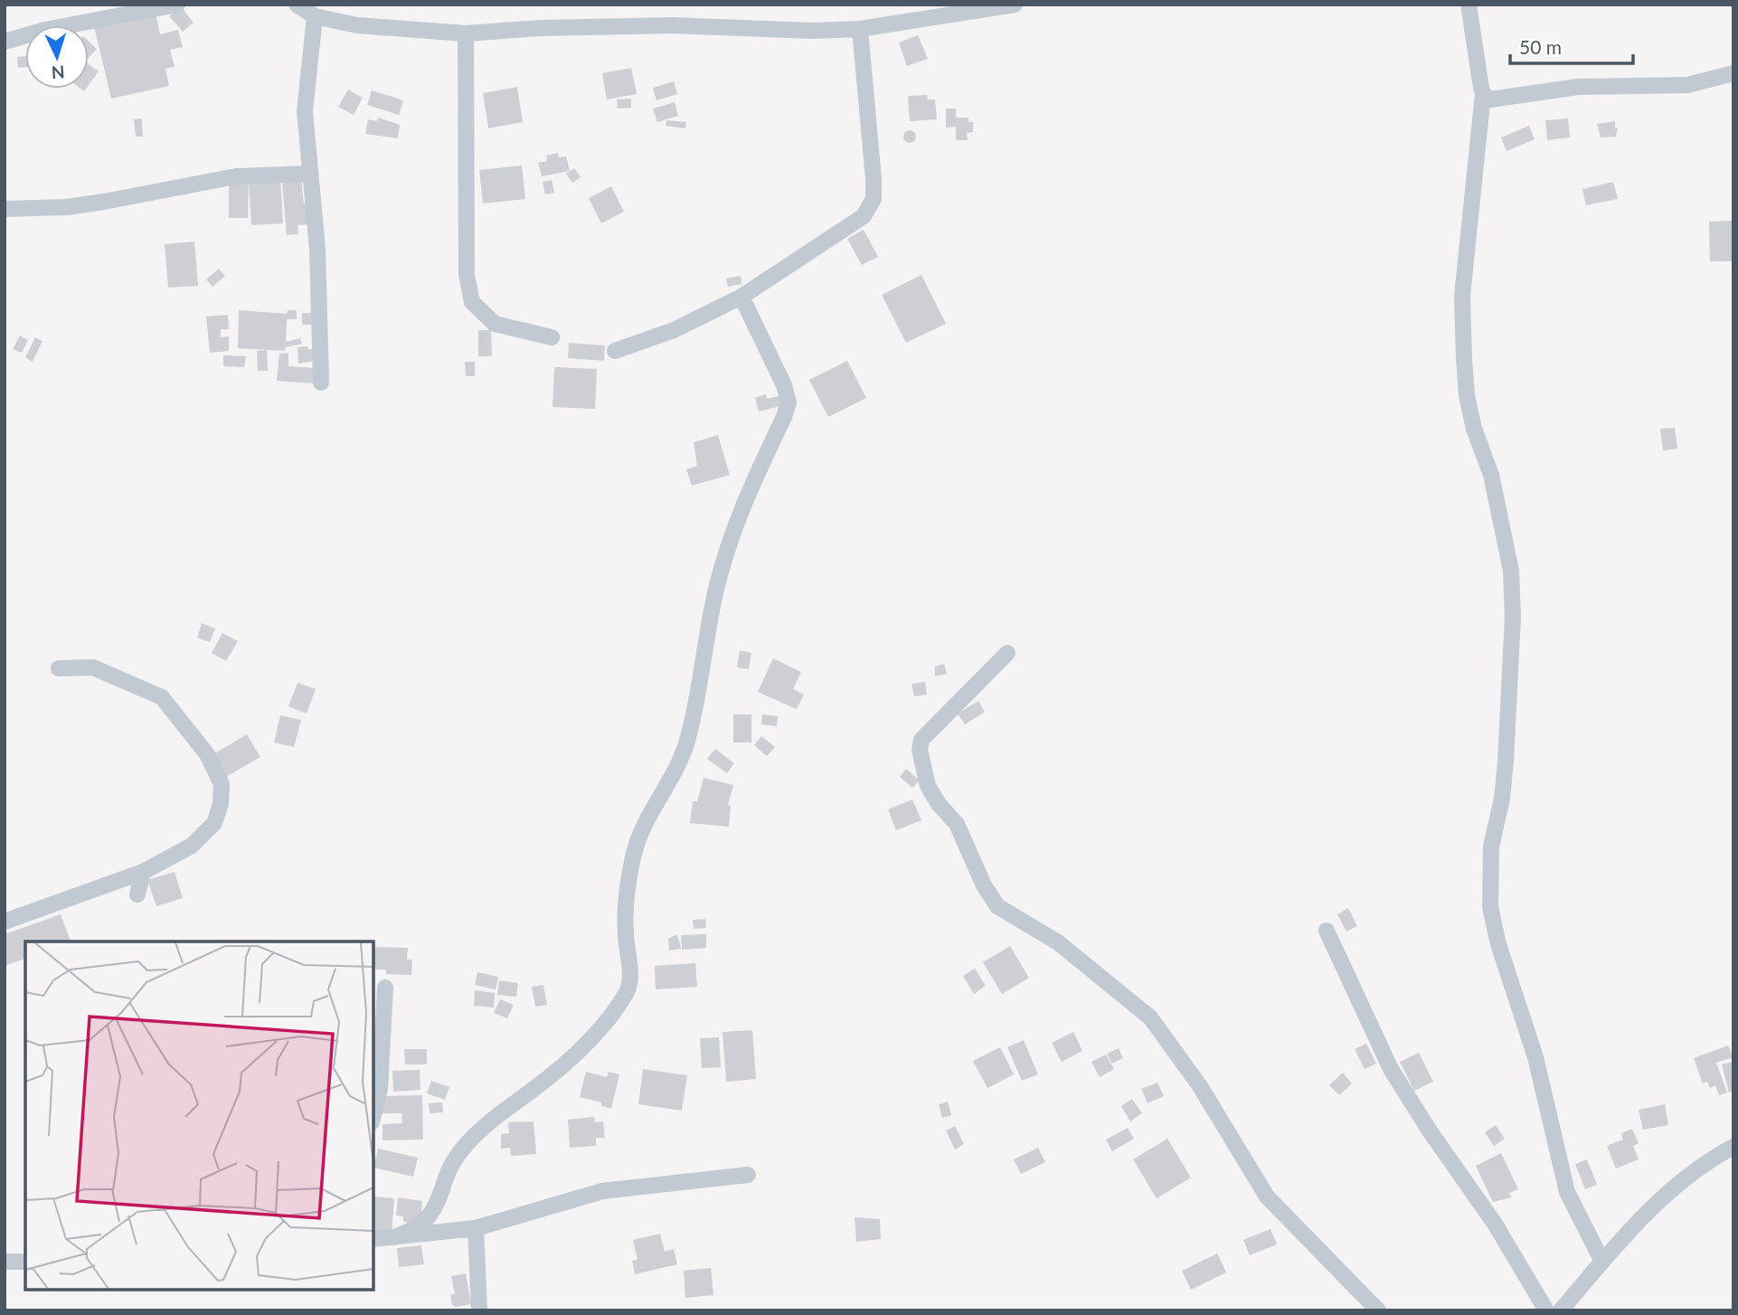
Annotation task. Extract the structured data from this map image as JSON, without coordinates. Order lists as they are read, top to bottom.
{
  "scale_bar": "50 m",
  "north": "bottom"
}
